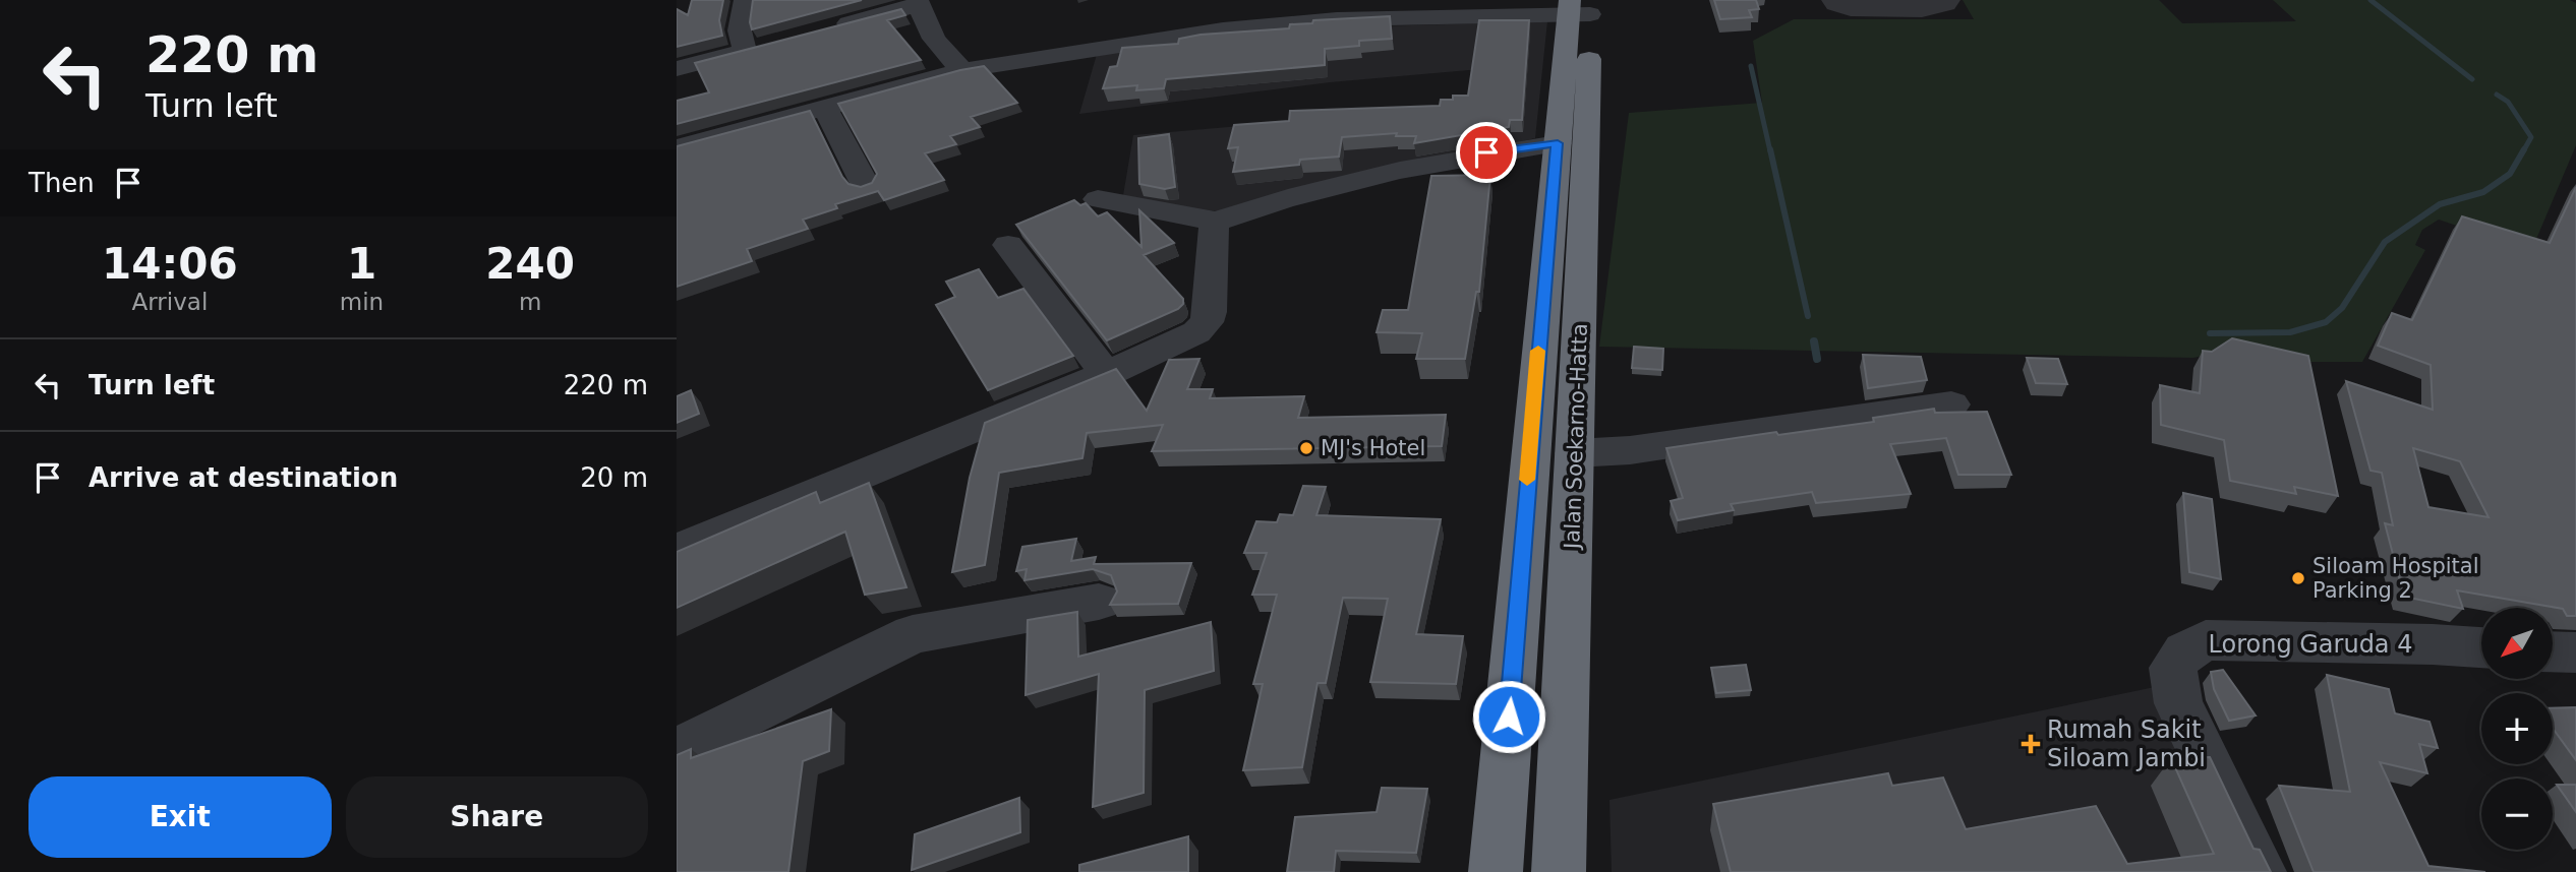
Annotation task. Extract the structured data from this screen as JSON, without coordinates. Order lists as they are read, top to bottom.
{
  "streets": {
    "highway": ["Jalan Soekarno-Hatta"],
    "street": ["Lorong Garuda 4"]
  },
  "places": {
    "other": ["MJ's Hotel", "Siloam Hospital Parking 2"],
    "health": ["Rumah Sakit Siloam Jambi"]
  },
  "north": "bottom left",
  "page": {
    "turn": ["220 m", "Turn left"],
    "then": "Then",
    "eta": [
      "14:06",
      "Arrival",
      "1",
      "min",
      "240",
      "m"
    ],
    "list": [
      {
        "name": "Turn left",
        "value": "220 m"
      },
      {
        "name": "Arrive at destination",
        "value": "20 m"
      }
    ],
    "map_buttons": ["+", "−"],
    "buttons": ["Exit", "Share"]
  }
}
